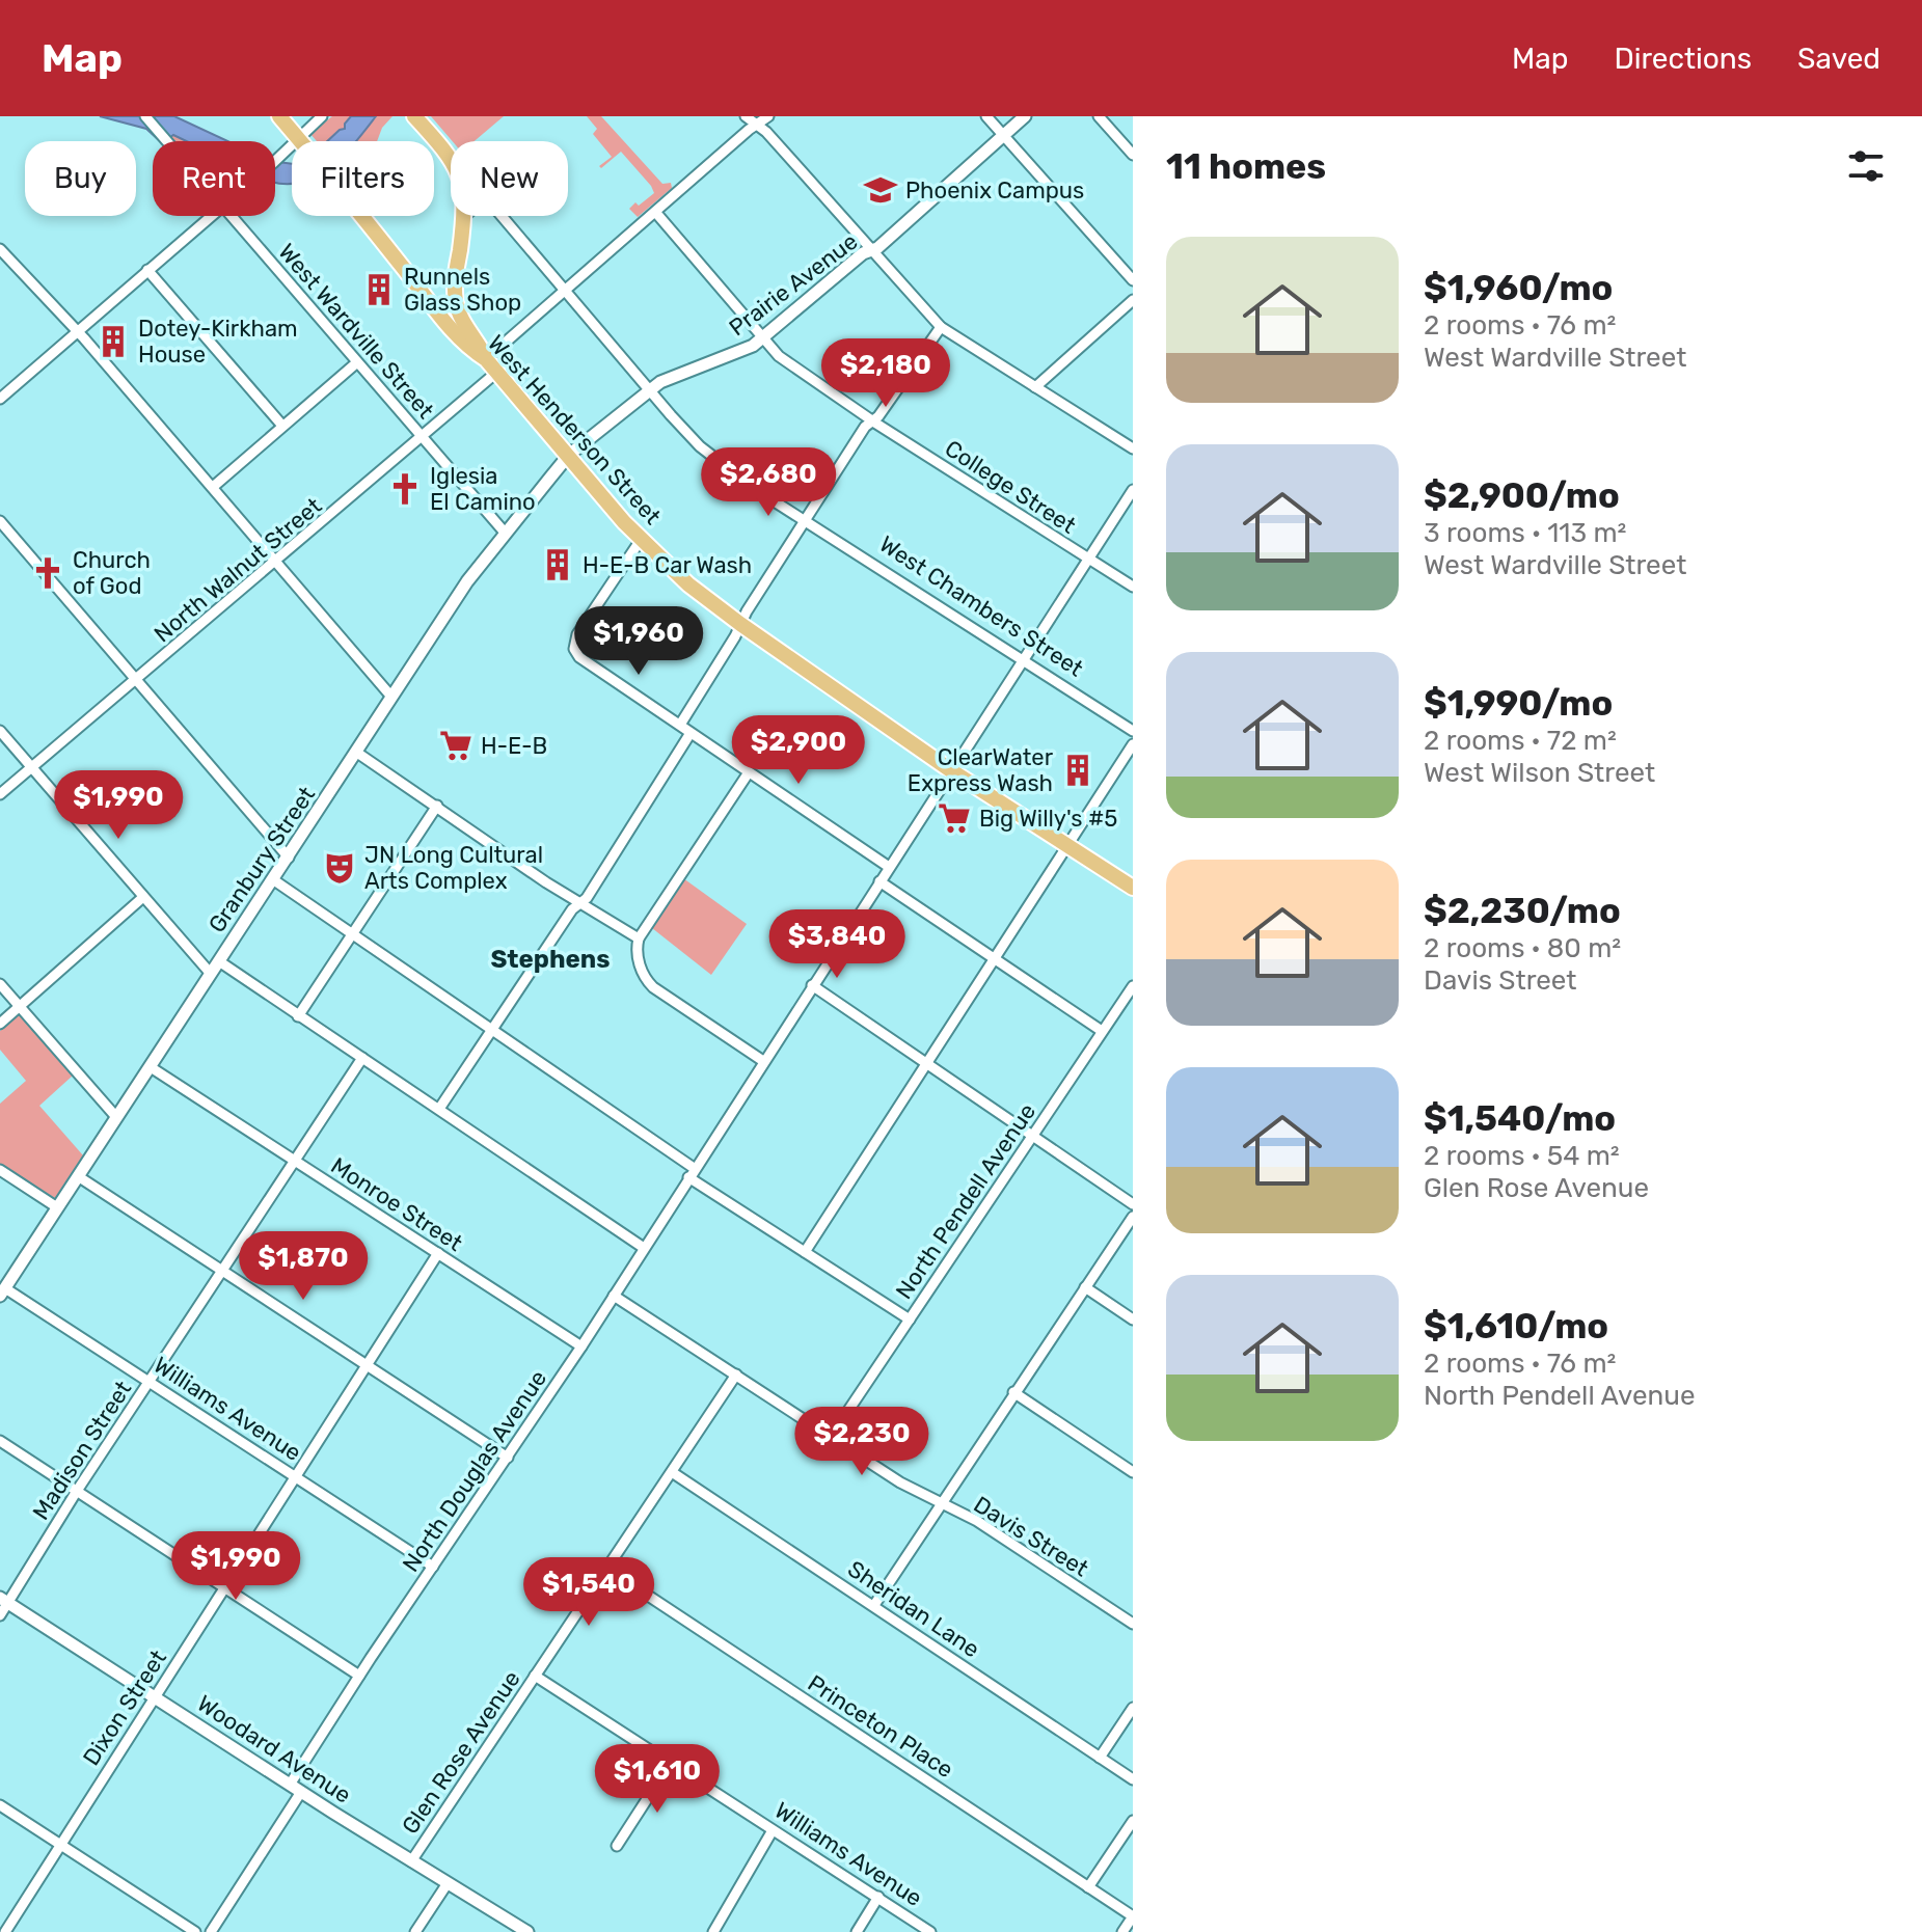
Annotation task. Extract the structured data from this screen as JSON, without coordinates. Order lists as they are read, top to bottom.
{
  "streets": {
    "main road": ["West Henderson Street", "West Chambers Street"],
    "street": [
      "Prairie Avenue",
      "West Wardville Street",
      "College Street",
      "North Walnut Street",
      "Granbury Street",
      "North Pendell Avenue",
      "Monroe Street",
      "Williams Avenue",
      "Madison Street",
      "North Douglas Avenue",
      "Davis Street",
      "Sheridan Lane",
      "Dixon Street",
      "Princeton Place",
      "Woodard Avenue",
      "Glen Rose Avenue"
    ]
  },
  "crossings": [
    ["Prairie Avenue", "West Henderson Street"],
    ["Prairie Avenue", "College Street"],
    ["Prairie Avenue", "West Chambers Street"],
    ["Prairie Avenue", "Granbury Street"],
    ["West Wardville Street", "North Walnut Street"],
    ["West Wardville Street", "Granbury Street"],
    ["West Henderson Street", "North Walnut Street"],
    ["West Henderson Street", "West Chambers Street"],
    ["West Henderson Street", "Granbury Street"],
    ["West Henderson Street", "North Douglas Avenue"],
    ["College Street", "North Douglas Avenue"],
    ["West Chambers Street", "North Douglas Avenue"],
    ["Granbury Street", "Monroe Street"],
    ["Granbury Street", "Williams Avenue"],
    ["North Pendell Avenue", "Davis Street"],
    ["Monroe Street", "Madison Street"],
    ["Monroe Street", "North Douglas Avenue"],
    ["Monroe Street", "Dixon Street"],
    ["Williams Avenue", "Madison Street"],
    ["Williams Avenue", "North Douglas Avenue"],
    ["Williams Avenue", "Dixon Street"],
    ["Williams Avenue", "Glen Rose Avenue"],
    ["Madison Street", "Woodard Avenue"],
    ["North Douglas Avenue", "Davis Street"],
    ["North Douglas Avenue", "Woodard Avenue"],
    ["Davis Street", "Glen Rose Avenue"],
    ["Sheridan Lane", "Glen Rose Avenue"],
    ["Dixon Street", "Woodard Avenue"],
    ["Princeton Place", "Glen Rose Avenue"],
    ["Woodard Avenue", "Glen Rose Avenue"]
  ],
  "districts": ["Stephens"],
  "places": {
    "school or university": ["Phoenix Campus"],
    "building": [
      "Runnels Glass Shop",
      "Dotey-Kirkham House",
      "H-E-B Car Wash",
      "ClearWater Express Wash"
    ],
    "church": ["Iglesia El Camino", "Church of God"],
    "supermarket": ["H-E-B", "Big Willy's #5"],
    "theatre": ["JN Long Cultural Arts Complex"]
  },
  "page": {
    "header": "Map",
    "nav": ["Map", "Directions", "Saved"],
    "heading": "11 homes",
    "chip": [
      "Buy",
      "Rent",
      "Filters",
      "New"
    ],
    "list": [
      {
        "name": "$1,960/mo",
        "note": "2 rooms · 76 m² · West Wardville Street"
      },
      {
        "name": "$2,900/mo",
        "note": "3 rooms · 113 m² · West Wardville Street"
      },
      {
        "name": "$1,990/mo",
        "note": "2 rooms · 72 m² · West Wilson Street"
      },
      {
        "name": "$2,230/mo",
        "note": "2 rooms · 80 m² · Davis Street"
      },
      {
        "name": "$1,540/mo",
        "note": "2 rooms · 54 m² · Glen Rose Avenue"
      },
      {
        "name": "$1,610/mo",
        "note": "2 rooms · 76 m² · North Pendell Avenue"
      }
    ],
    "price": [
      "$2,180",
      "$2,680",
      "$1,960",
      "$2,900",
      "$1,990",
      "$3,840",
      "$1,870",
      "$2,230",
      "$1,990",
      "$1,540",
      "$1,610"
    ]
  }
}
